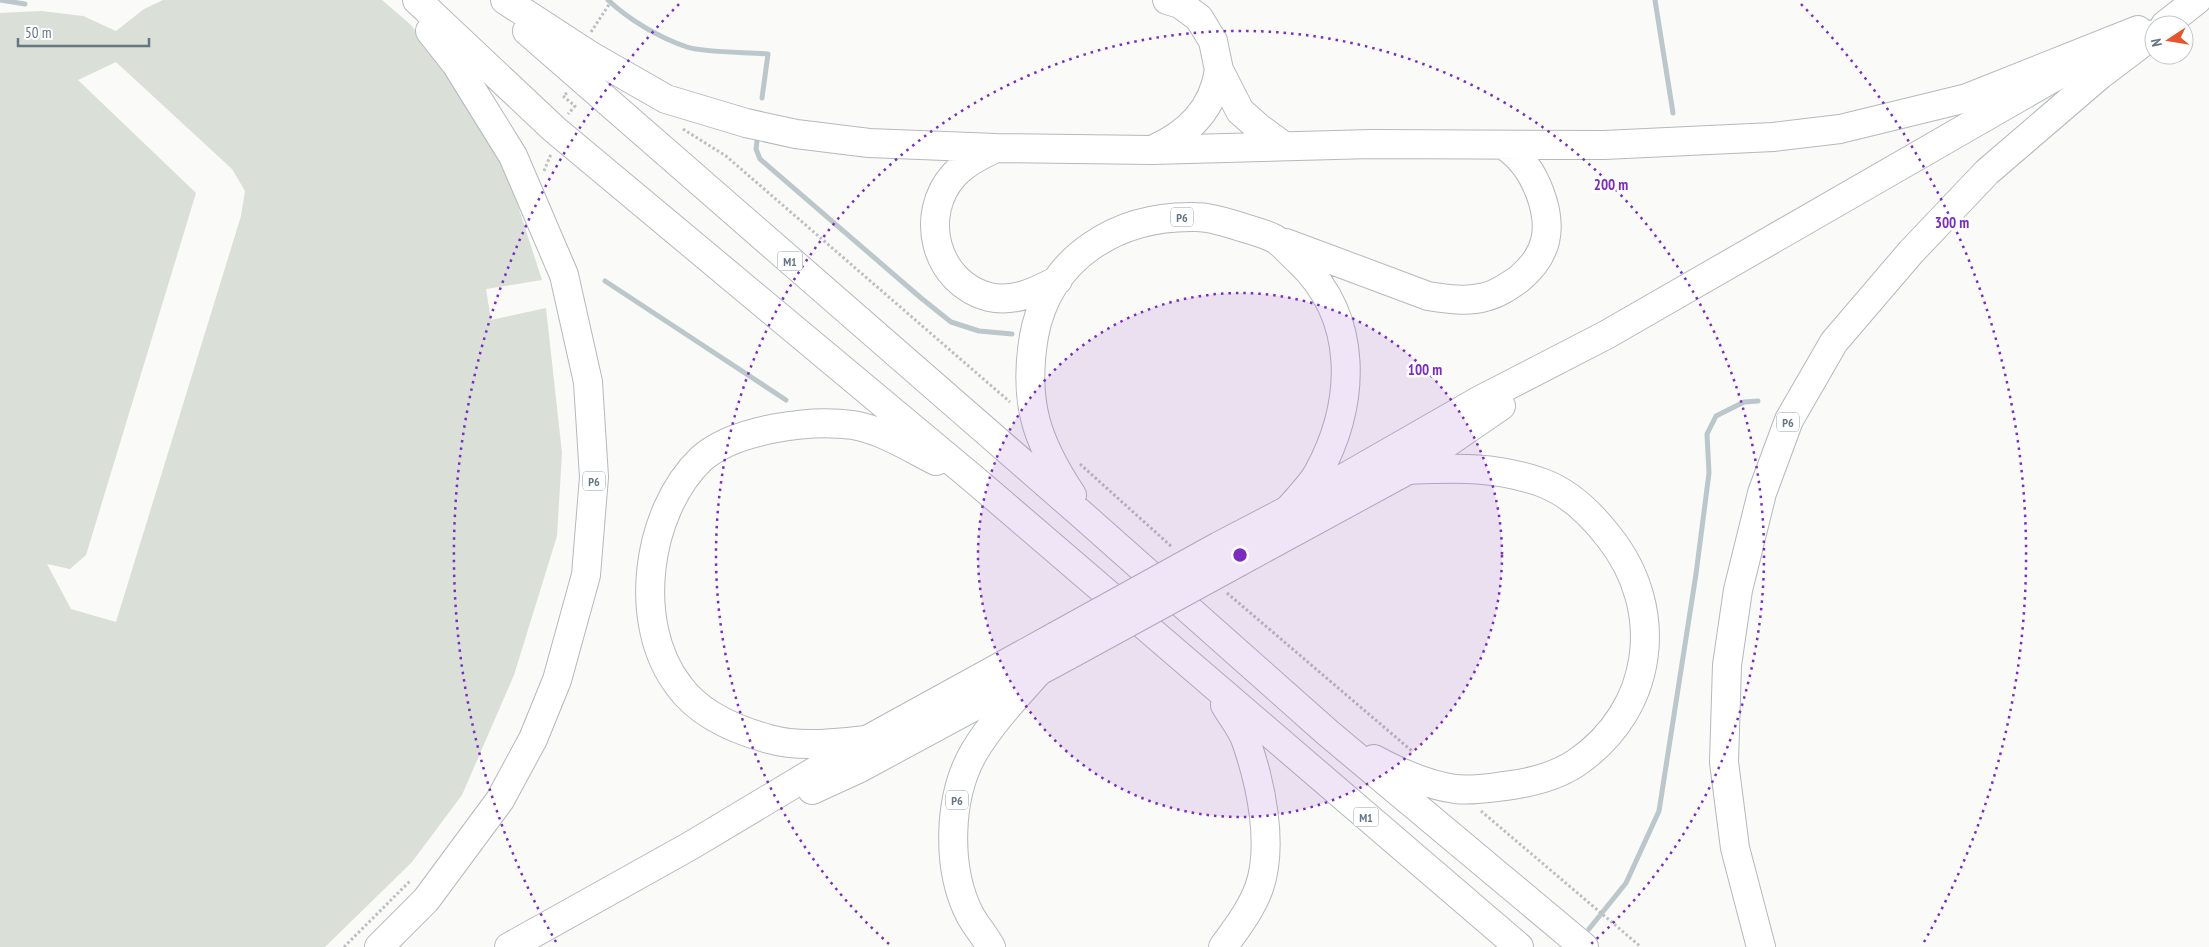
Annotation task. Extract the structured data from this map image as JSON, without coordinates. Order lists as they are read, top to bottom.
{
  "streets": {
    "main road": ["Р6", "М1"]
  },
  "crossings": [
    ["Р6", "М1"]
  ],
  "scale_bar": "50 m",
  "north": "left",
  "rings": ["200 m", "300 m", "100 m"]
}
